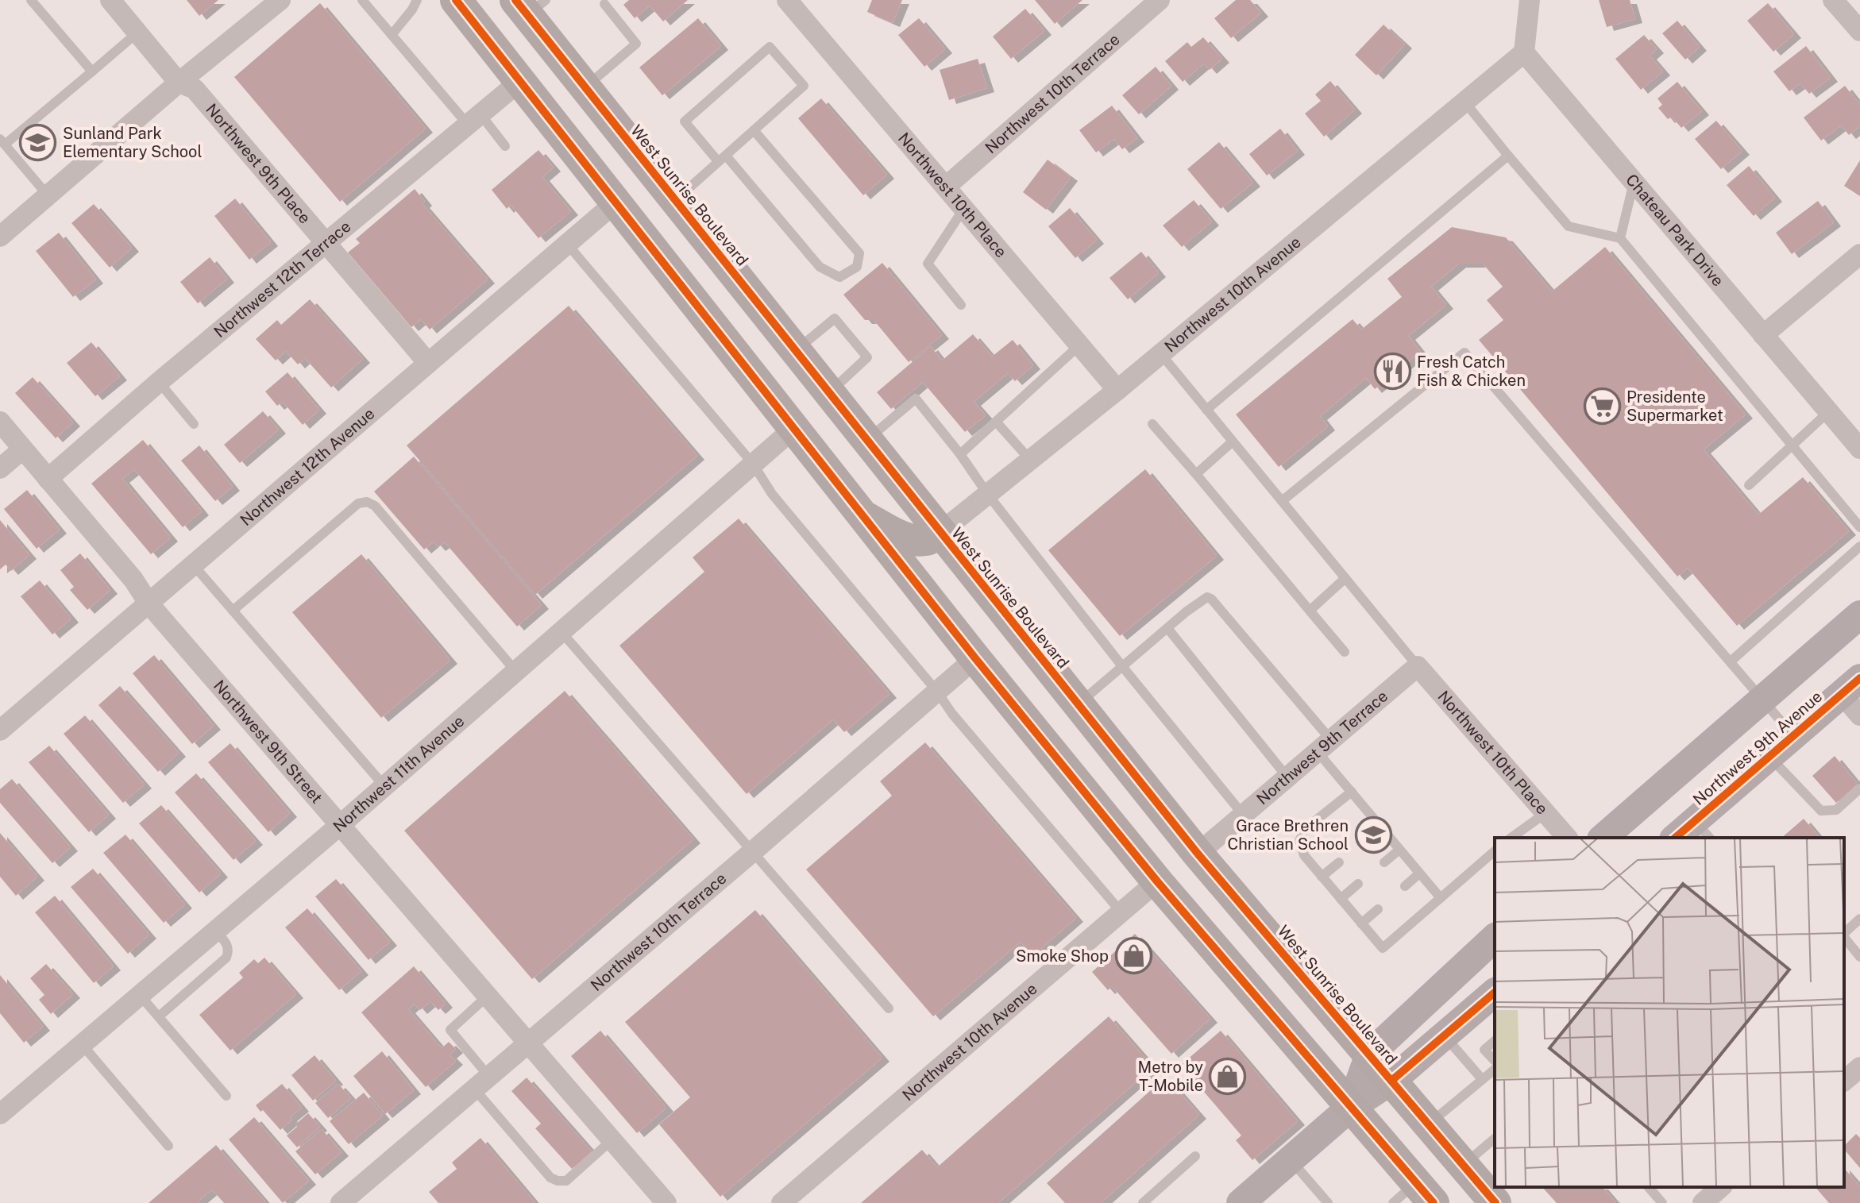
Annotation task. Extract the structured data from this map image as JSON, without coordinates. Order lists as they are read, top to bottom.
{
  "streets": {
    "main road": ["West Sunrise Boulevard", "Northwest 9th Avenue"],
    "street": [
      "Northwest 10th Terrace",
      "Northwest 9th Place",
      "Northwest 10th Place",
      "Chateau Park Drive",
      "Northwest 12th Terrace",
      "Northwest 10th Avenue",
      "Northwest 12th Avenue",
      "Northwest 9th Street",
      "Northwest 9th Terrace",
      "Northwest 11th Avenue"
    ]
  },
  "crossings": [
    ["Northwest 10th Terrace", "Northwest 10th Place"],
    ["Northwest 10th Terrace", "Northwest 9th Street"],
    ["Northwest 9th Place", "Northwest 12th Terrace"],
    ["Northwest 9th Place", "Northwest 12th Avenue"],
    ["Northwest 10th Place", "Northwest 10th Avenue"],
    ["Northwest 10th Place", "Northwest 9th Terrace"],
    ["West Sunrise Boulevard", "Northwest 10th Avenue"],
    ["West Sunrise Boulevard", "Northwest 9th Terrace"],
    ["Chateau Park Drive", "Northwest 10th Avenue"],
    ["Northwest 12th Terrace", "Northwest 9th Street"],
    ["Northwest 12th Avenue", "Northwest 9th Street"],
    ["Northwest 9th Street", "Northwest 11th Avenue"]
  ],
  "places": {
    "school or university": ["Sunland Park Elementary School", "Grace Brethren Christian School"],
    "restaurant": ["Fresh Catch Fish & Chicken"],
    "supermarket": ["Presidente Supermarket"],
    "shop": ["Smoke Shop", "Metro by T-Mobile"]
  }
}
